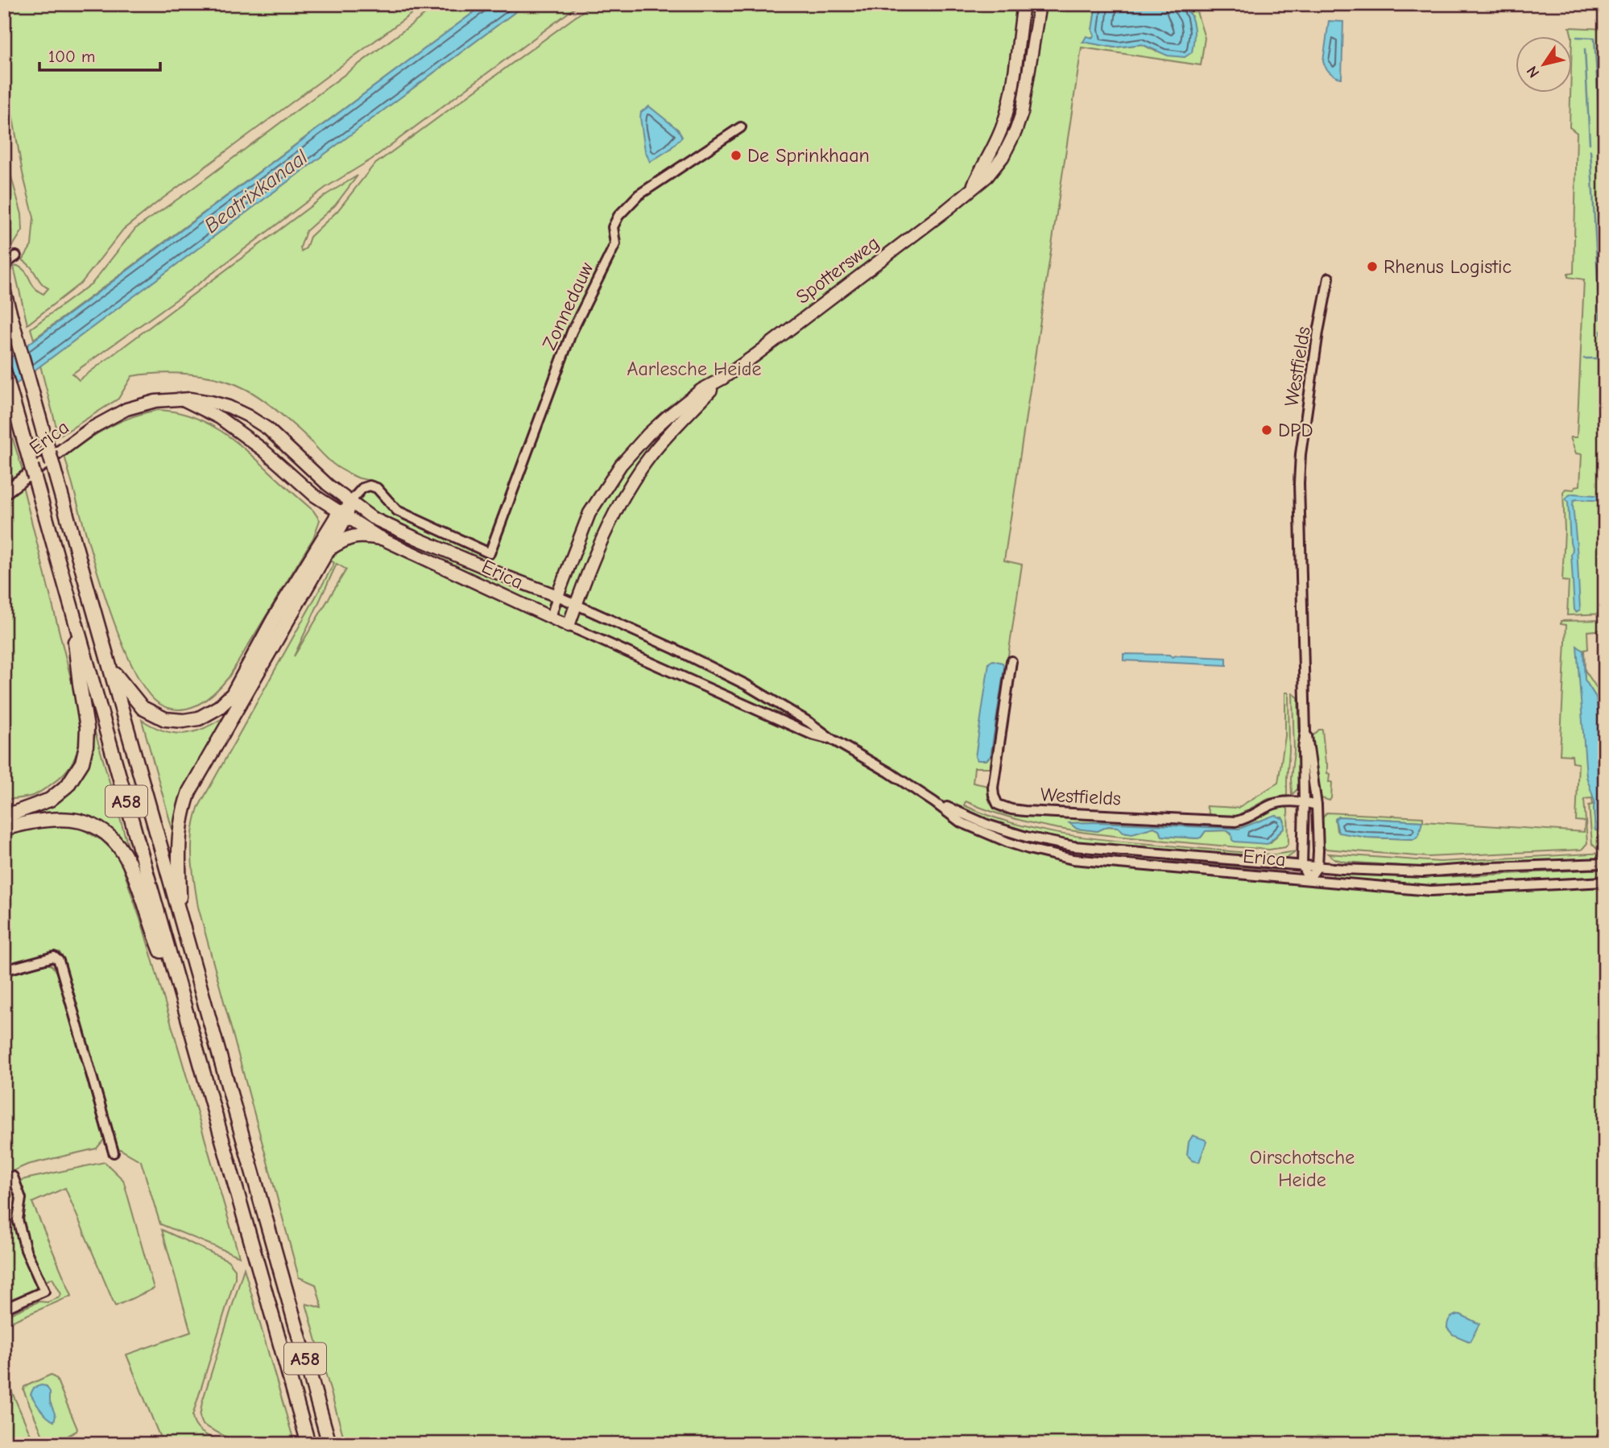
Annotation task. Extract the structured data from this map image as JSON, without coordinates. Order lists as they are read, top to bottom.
{
  "streets": {
    "highway": ["A58"],
    "main road": ["Spottersweg", "Erica"],
    "street": ["Zonnedauw", "Westfields"]
  },
  "crossings": [
    ["Spottersweg", "Erica"],
    ["Zonnedauw", "Erica"],
    ["Westfields", "Erica"],
    ["Erica", "A58"]
  ],
  "water": ["Beatrixkanaal"],
  "parks": ["Aarlesche Heide", "Oirschotsche Heide"],
  "places": ["De Sprinkhaan", "Rhenus Logistic", "DPD"],
  "scale_bar": "100 m",
  "north": "bottom left"
}
